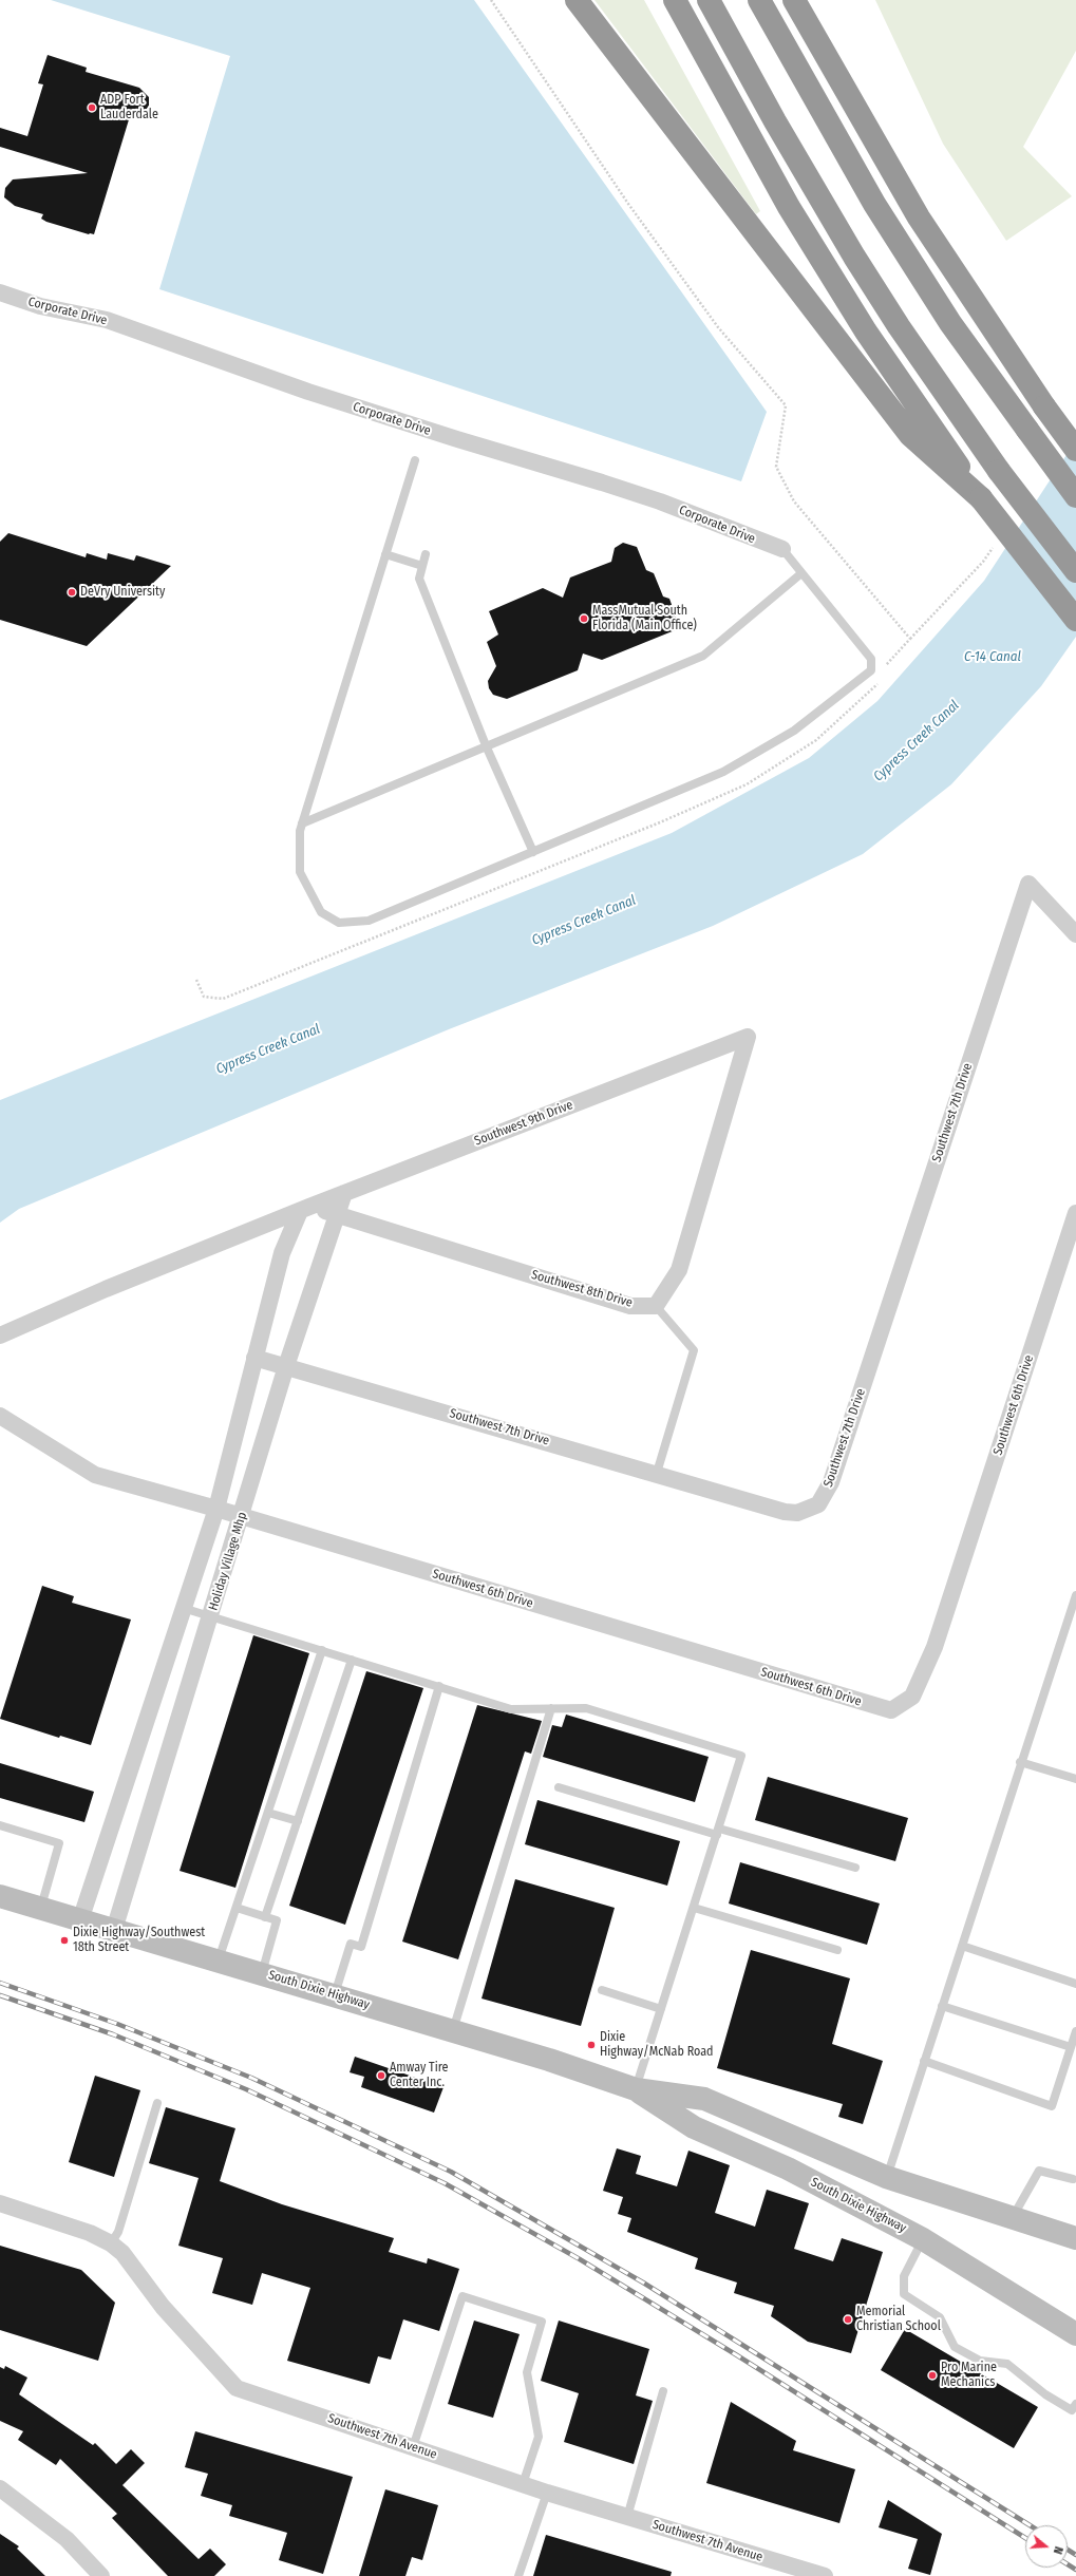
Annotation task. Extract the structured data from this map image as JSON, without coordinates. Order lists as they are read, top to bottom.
{
  "streets": {
    "main road": ["South Dixie Highway"],
    "street": [
      "Corporate Drive",
      "Southwest 7th Drive",
      "Southwest 9th Drive",
      "Southwest 8th Drive",
      "Southwest 6th Drive",
      "Holiday Village Mhp",
      "Southwest 7th Avenue"
    ]
  },
  "crossings": [
    ["Southwest 7th Drive", "Holiday Village Mhp"],
    ["Southwest 9th Drive", "Southwest 8th Drive"],
    ["Southwest 9th Drive", "Holiday Village Mhp"],
    ["Southwest 8th Drive", "Holiday Village Mhp"],
    ["Southwest 6th Drive", "Holiday Village Mhp"],
    ["Holiday Village Mhp", "South Dixie Highway"]
  ],
  "water": ["C-14 Canal", "Cypress Creek Canal"],
  "places": [
    "ADP Fort Lauderdale",
    "DeVry University",
    "MassMutual South Florida (Main Office)",
    "Dixie Highway/Southwest 18th Street",
    "Dixie Highway/McNab Road",
    "Amway Tire Center Inc.",
    "Memorial Christian School",
    "Pro Marine Mechanics"
  ],
  "north": "right"
}
